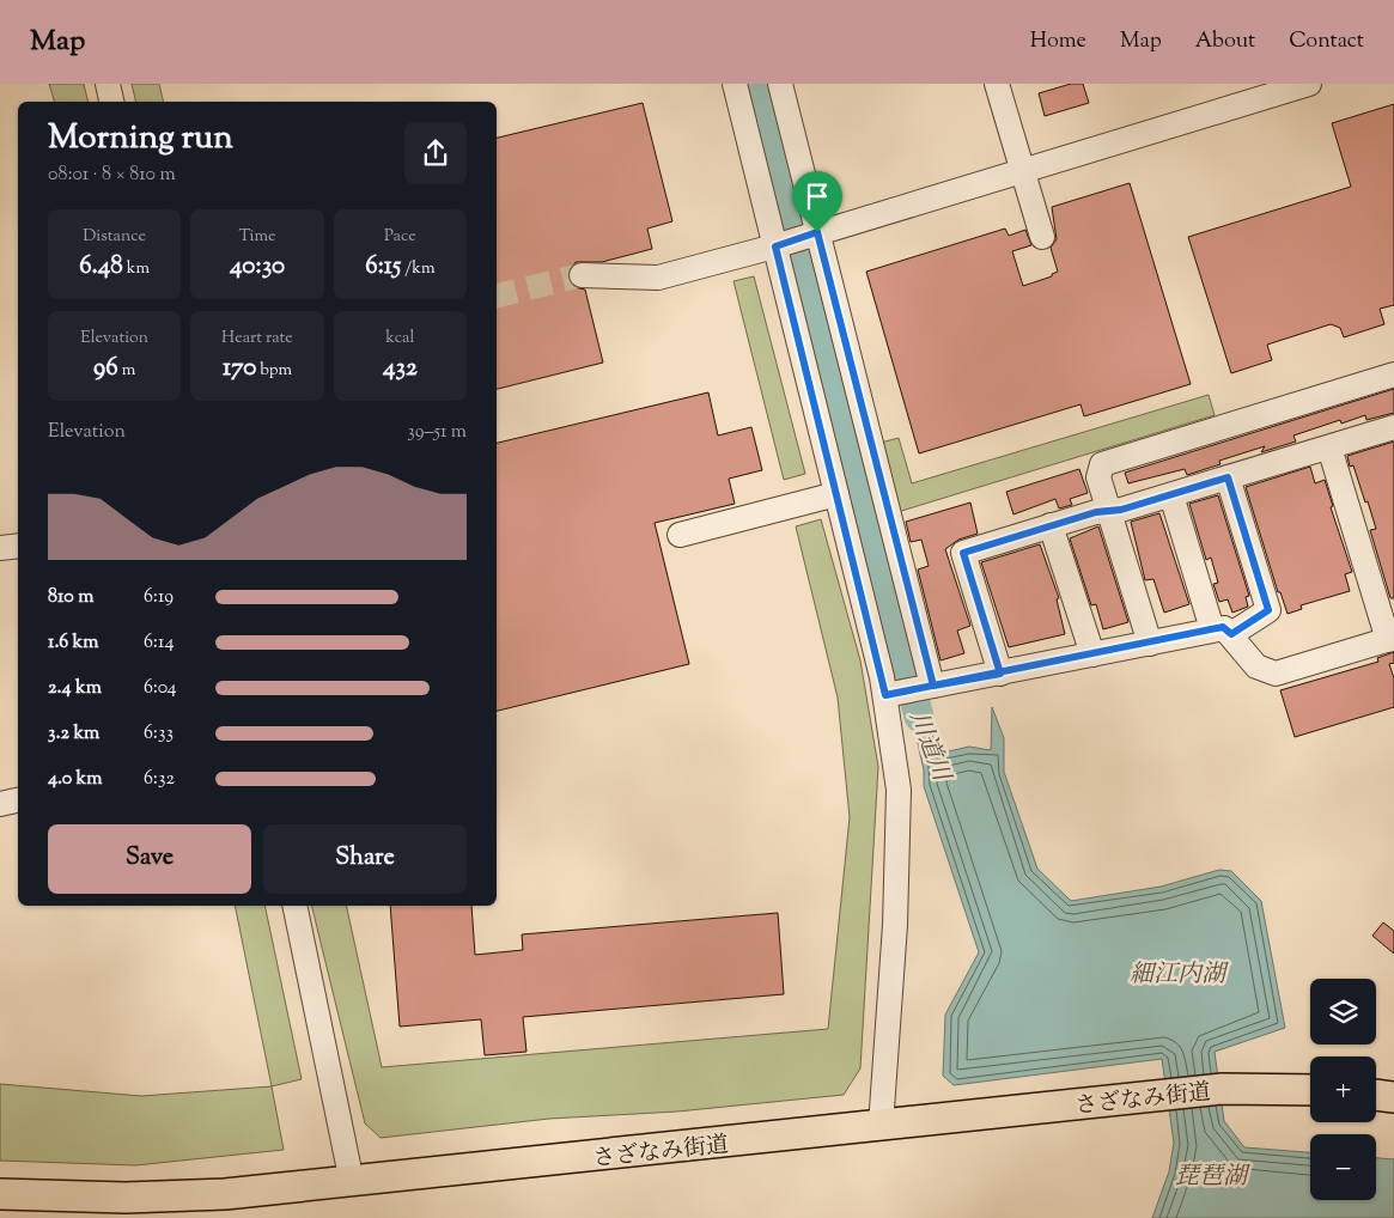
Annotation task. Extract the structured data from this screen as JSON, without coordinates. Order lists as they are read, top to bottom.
{
  "streets": {
    "main road": ["さざなみ街道"]
  },
  "water": ["川道川", "細江内湖", "琵琶湖"],
  "page": {
    "header": "Map",
    "nav": [
      "Home",
      "Map",
      "About",
      "Contact"
    ],
    "heading": ["Morning run", "08:01 · 8 × 810 m"],
    "stats": [
      ["Distance", "6.48 km"],
      ["Time", "40:30"],
      ["Pace", "6:15 /km"],
      ["Elevation", "96 m"],
      ["Heart rate", "170 bpm"],
      ["kcal", "432"]
    ],
    "chart": ["Elevation", "39–51 m"],
    "list": [
      {
        "name": "810 m",
        "note": "6:19"
      },
      {
        "name": "1.6 km",
        "note": "6:14"
      },
      {
        "name": "2.4 km",
        "note": "6:04"
      },
      {
        "name": "3.2 km",
        "note": "6:33"
      },
      {
        "name": "4.0 km",
        "note": "6:32"
      }
    ],
    "buttons": ["Save", "Share"],
    "map_buttons": ["+", "−"]
  }
}
